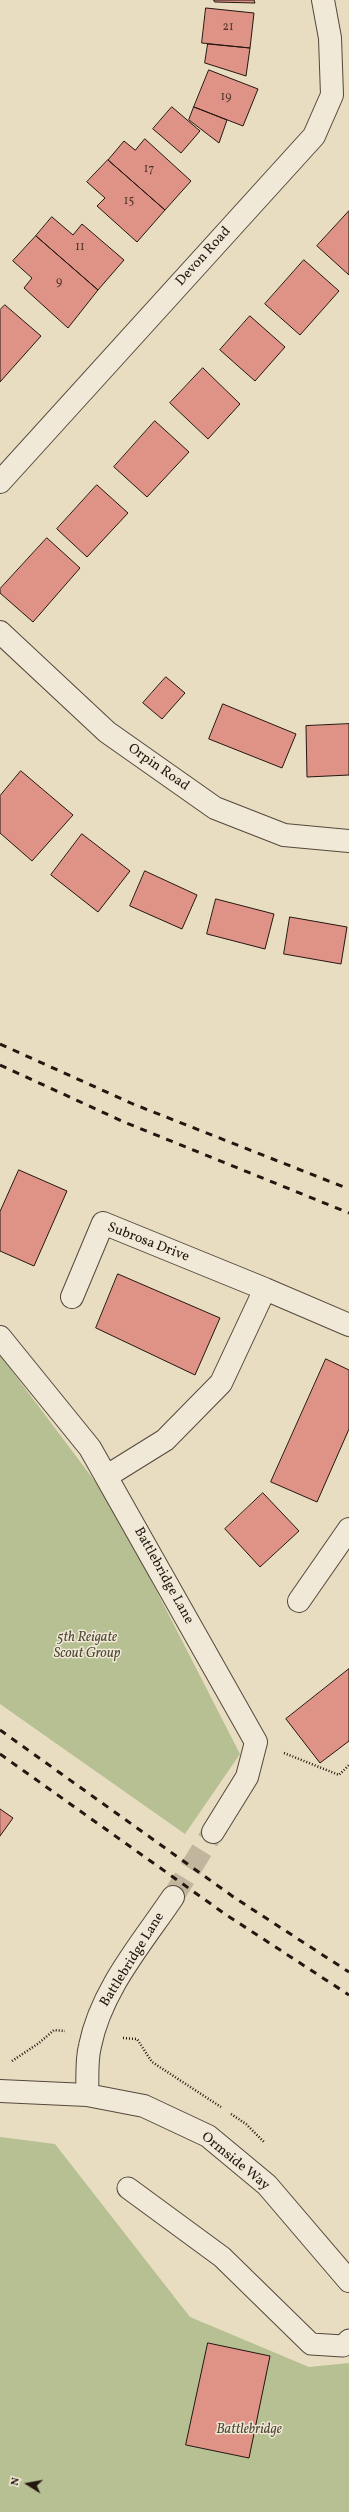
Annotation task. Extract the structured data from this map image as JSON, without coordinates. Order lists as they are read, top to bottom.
{
  "streets": {
    "street": [
      "Devon Road",
      "Orpin Road",
      "Subrosa Drive",
      "Battlebridge Lane",
      "Ormside Way"
    ]
  },
  "crossings": [
    ["Battlebridge Lane", "Ormside Way"]
  ],
  "parks": ["5th Reigate Scout Group", "Battlebridge"],
  "house_numbers": [
    "21",
    "19",
    "17",
    "15",
    "11",
    "9"
  ],
  "north": "left"
}
